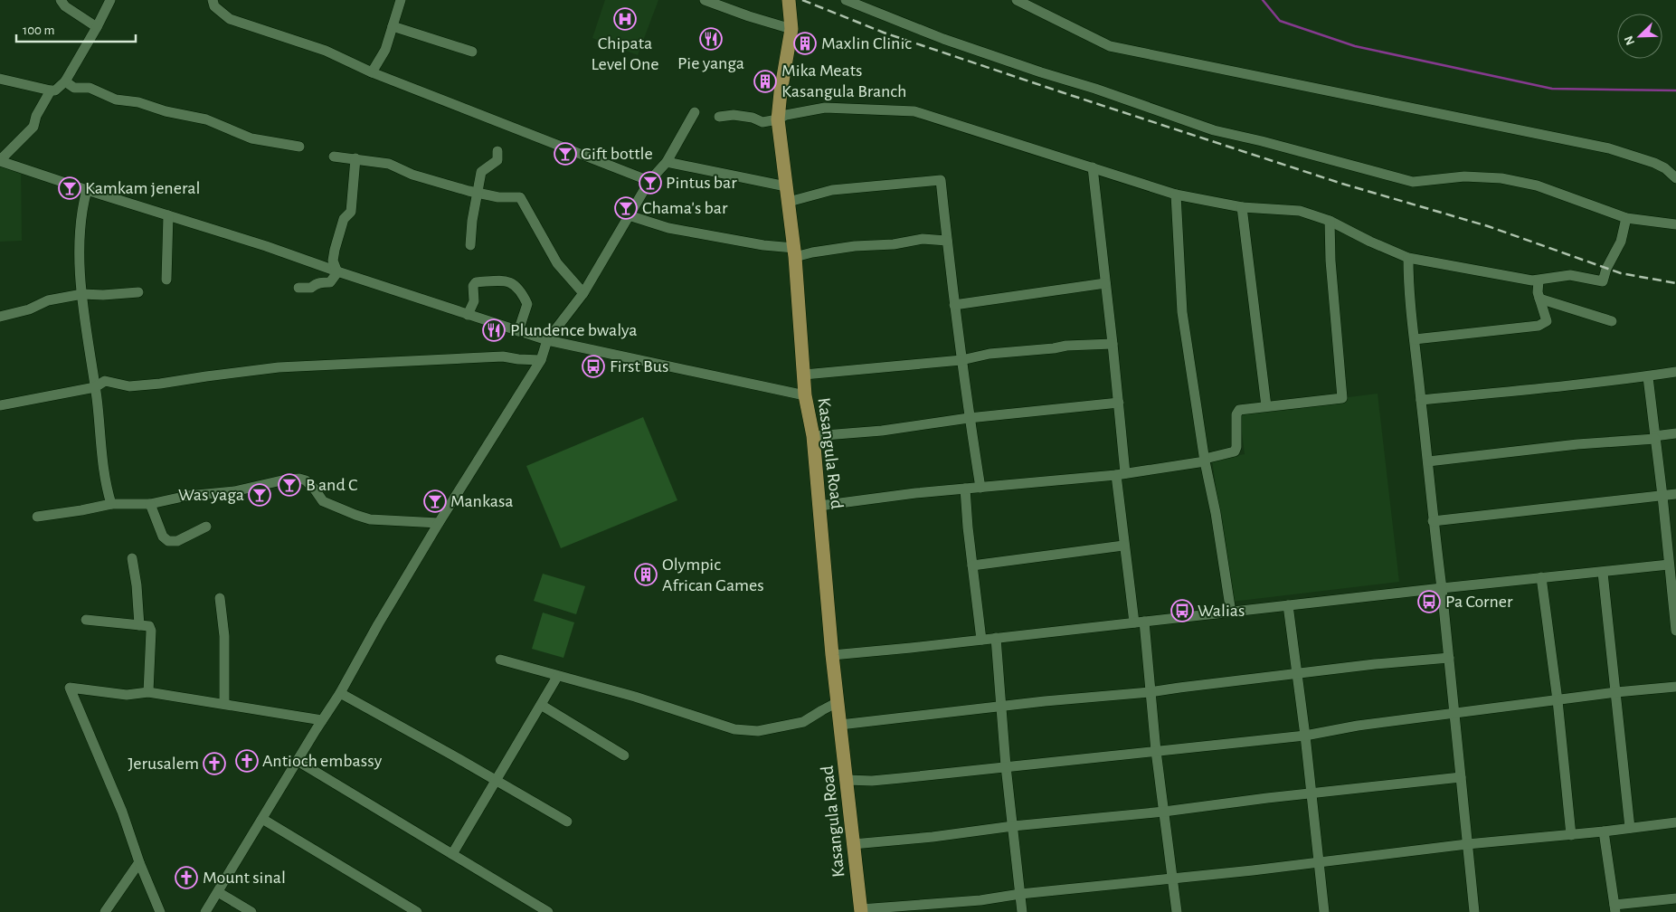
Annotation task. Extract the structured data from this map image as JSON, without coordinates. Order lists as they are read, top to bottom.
{
  "streets": {
    "main road": ["Kasangula Road"]
  },
  "places": {
    "hospital": ["Chipata Level One"],
    "restaurant": ["Pie yanga", "Plundence bwalya"],
    "building": ["Maxlin Clinic", "Mika Meats Kasangula Branch", "Olympic African Games"],
    "bar": [
      "Gift bottle",
      "Pintus bar",
      "Kamkam jeneral",
      "Chama's bar",
      "B and C",
      "Was yaga",
      "Mankasa"
    ],
    "bus stop": ["First Bus", "Pa Corner", "Walias"],
    "church": ["Antioch embassy", "Jerusalem", "Mount sinal"]
  },
  "scale_bar": "100 m",
  "north": "bottom left"
}
